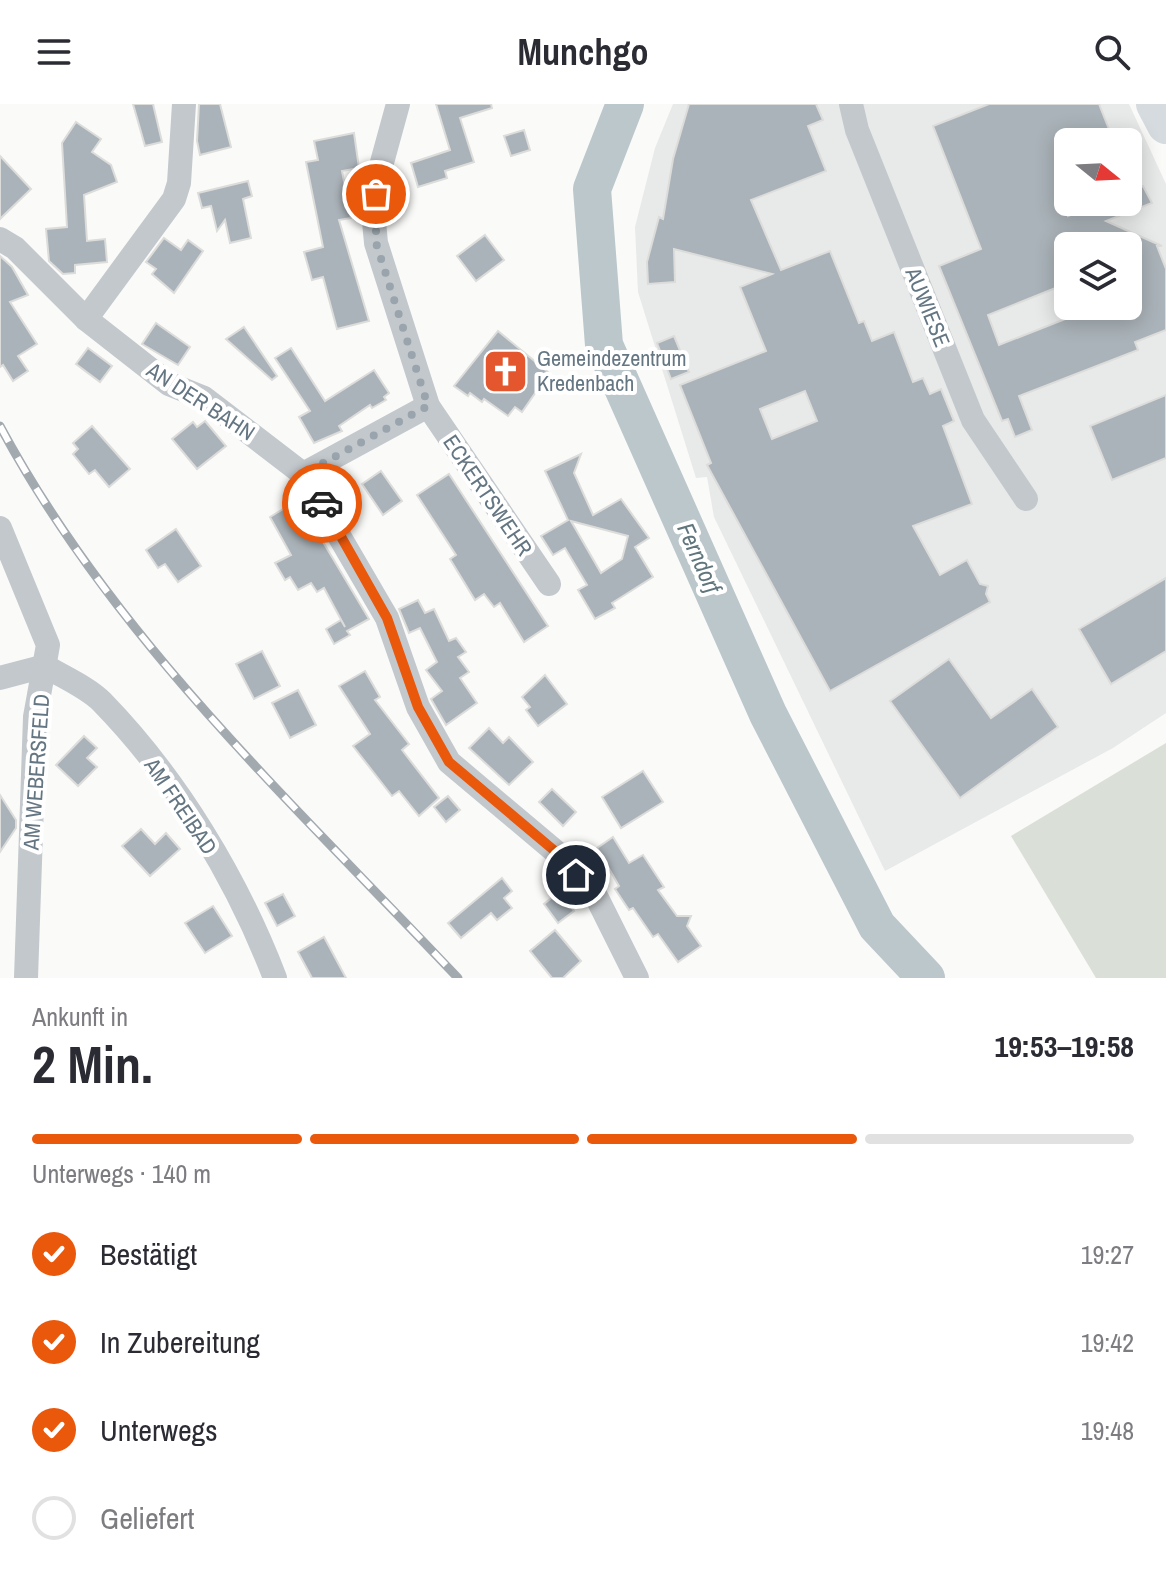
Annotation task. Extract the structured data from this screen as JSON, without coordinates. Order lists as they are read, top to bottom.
{
  "streets": {
    "street": [
      "AUWIESE",
      "AN DER BAHN",
      "ECKERTSWEHR",
      "AM WEBERSFELD",
      "AM FREIBAD"
    ]
  },
  "crossings": [
    ["AM WEBERSFELD", "AM FREIBAD"]
  ],
  "water": ["Ferndorf"],
  "places": {
    "church": ["Gemeindezentrum Kredenbach"]
  },
  "north": "right",
  "page": {
    "header": "Munchgo",
    "heading": ["2 Min.", "Ankunft in", "19:53–19:58"],
    "bar": "Unterwegs · 140 m",
    "list": [
      ["Bestätigt", "19:27"],
      ["In Zubereitung", "19:42"],
      ["Unterwegs", "19:48"],
      "Geliefert"
    ]
  }
}
